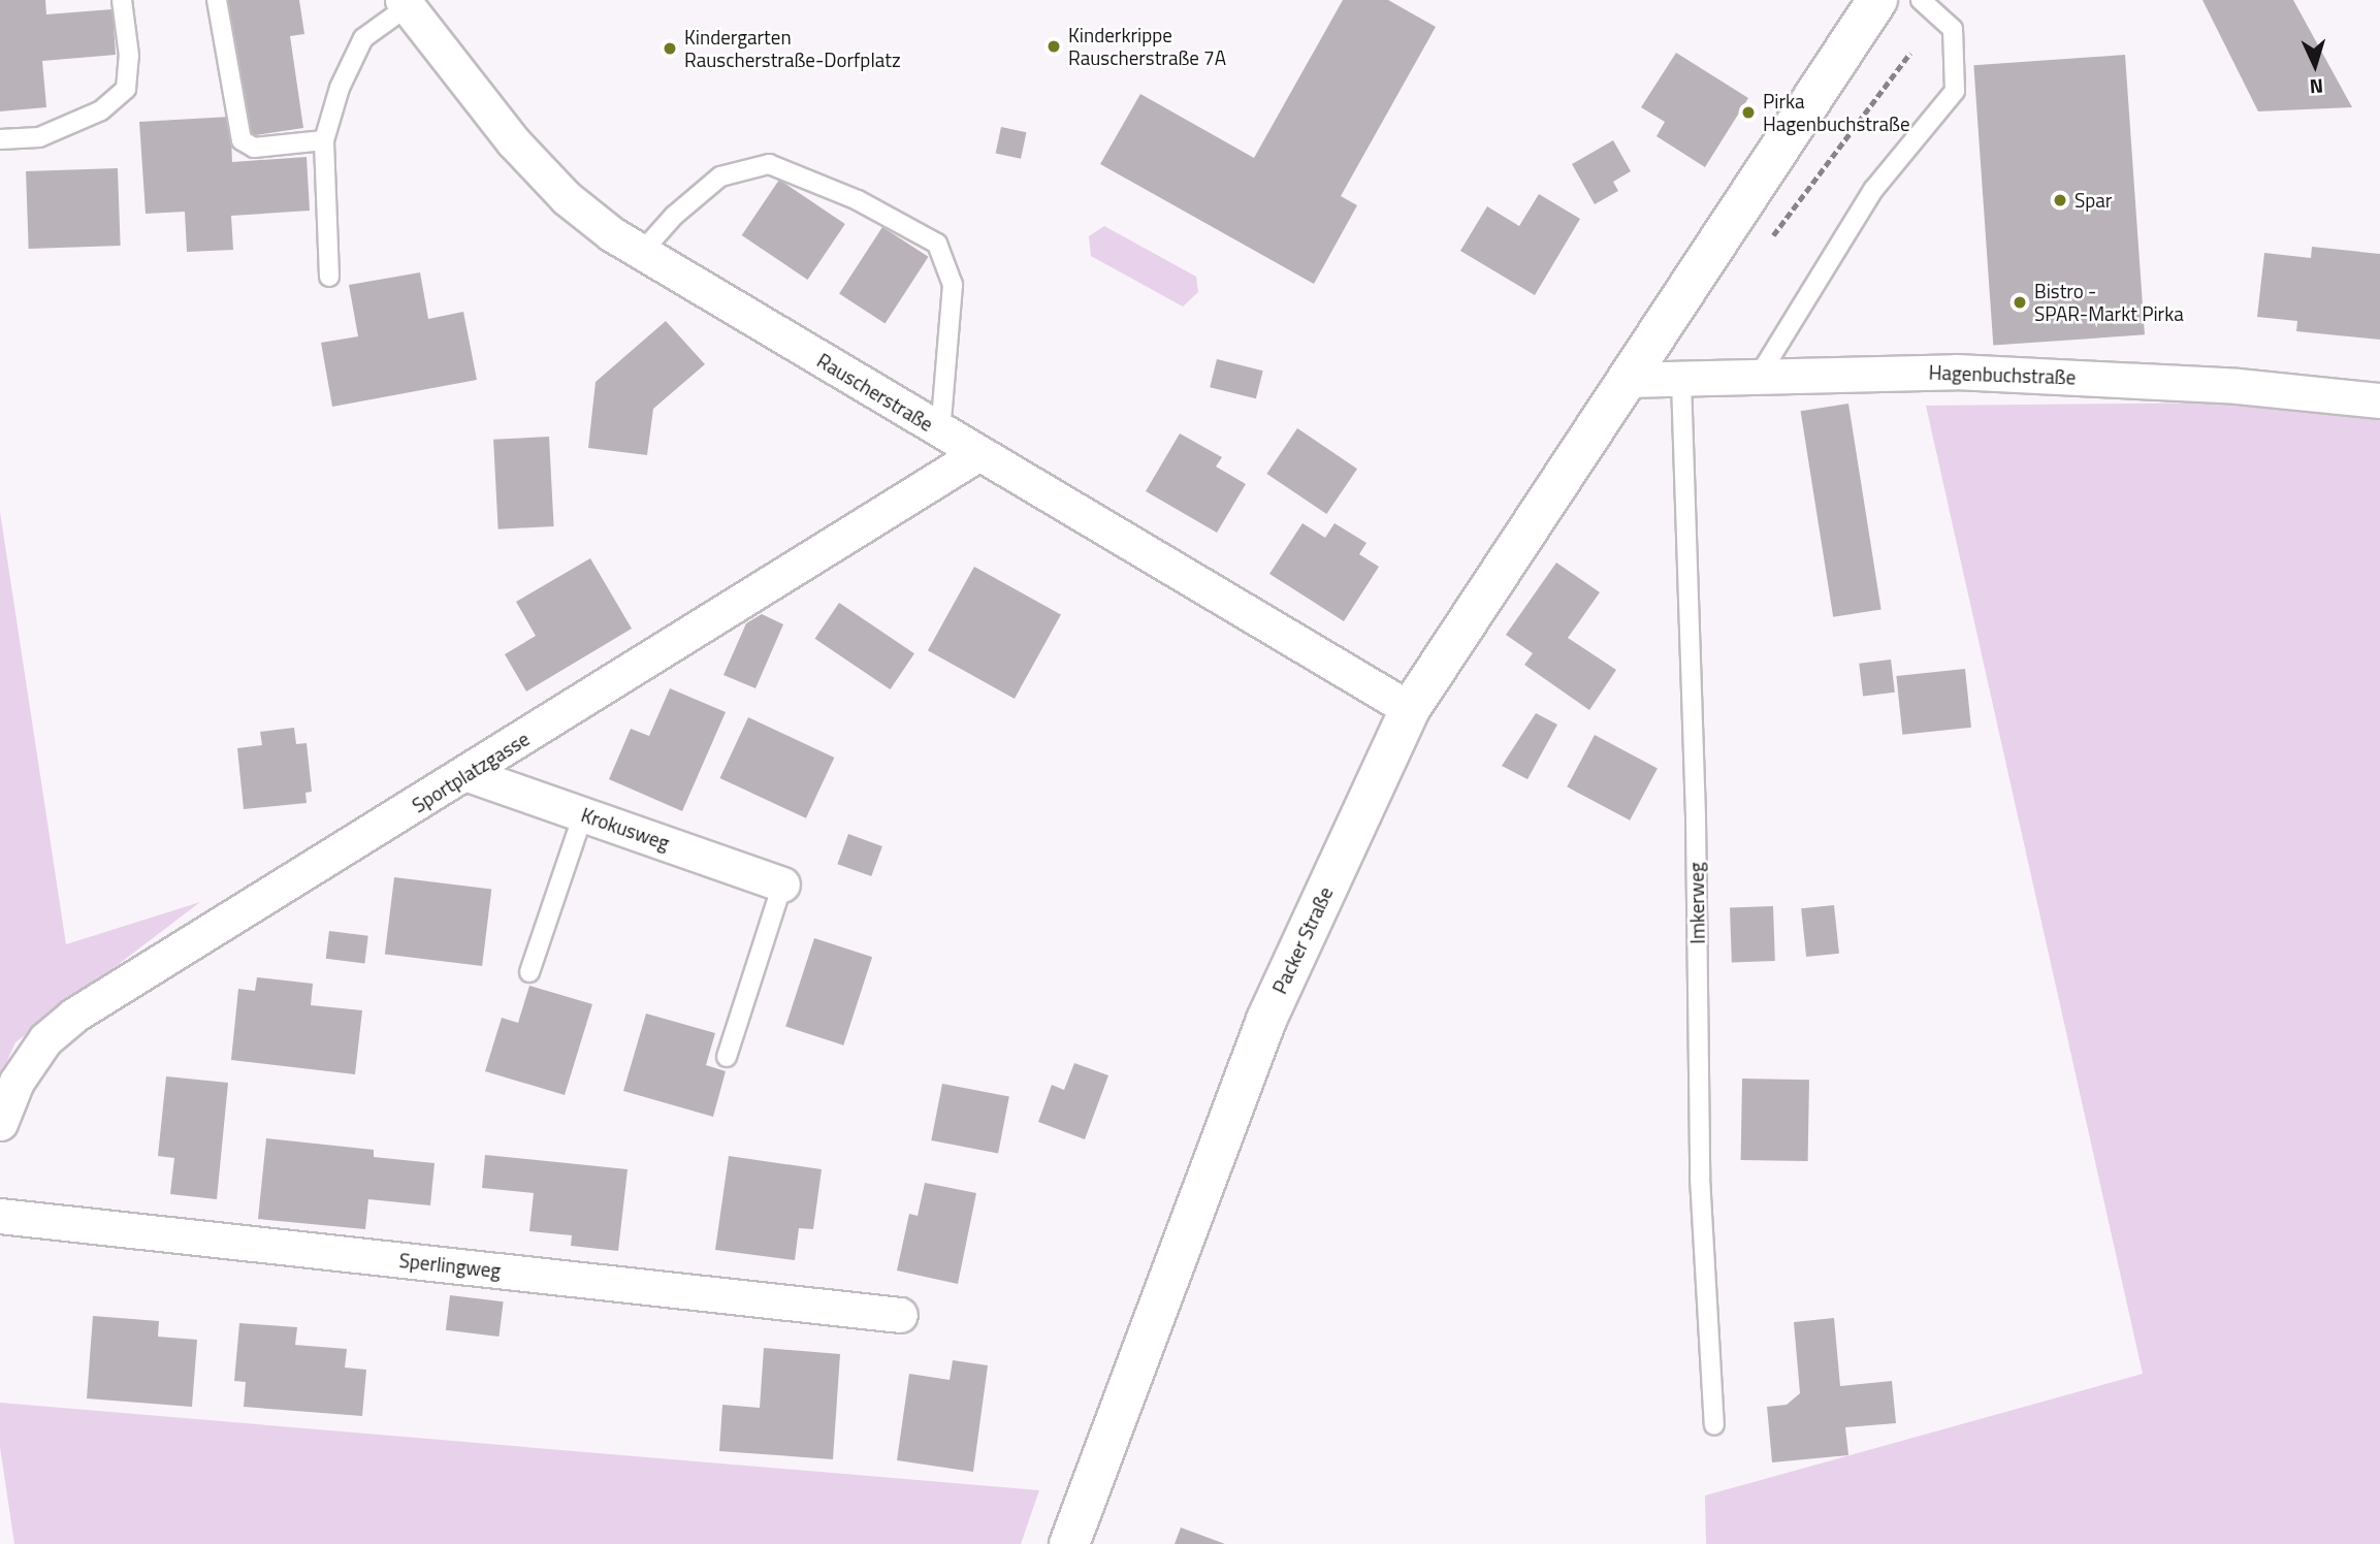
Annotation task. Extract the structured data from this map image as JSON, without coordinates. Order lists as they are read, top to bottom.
{
  "streets": {
    "main road": ["Packer Straße"],
    "street": [
      "Hagenbuchstraße",
      "Rauscherstraße",
      "Sportplatzgasse",
      "Krokusweg",
      "Sperlingweg"
    ],
    "lane": ["Imkerweg"]
  },
  "crossings": [
    ["Hagenbuchstraße", "Imkerweg"],
    ["Hagenbuchstraße", "Packer Straße"],
    ["Rauscherstraße", "Sportplatzgasse"],
    ["Rauscherstraße", "Packer Straße"],
    ["Sportplatzgasse", "Krokusweg"]
  ],
  "places": [
    "Kinderkrippe Rauscherstraße 7A",
    "Kindergarten Rauscherstraße-Dorfplatz",
    "Pirka Hagenbuchstraße",
    "Spar",
    "Bistro - SPAR-Markt Pirka"
  ],
  "north": "bottom"
}
